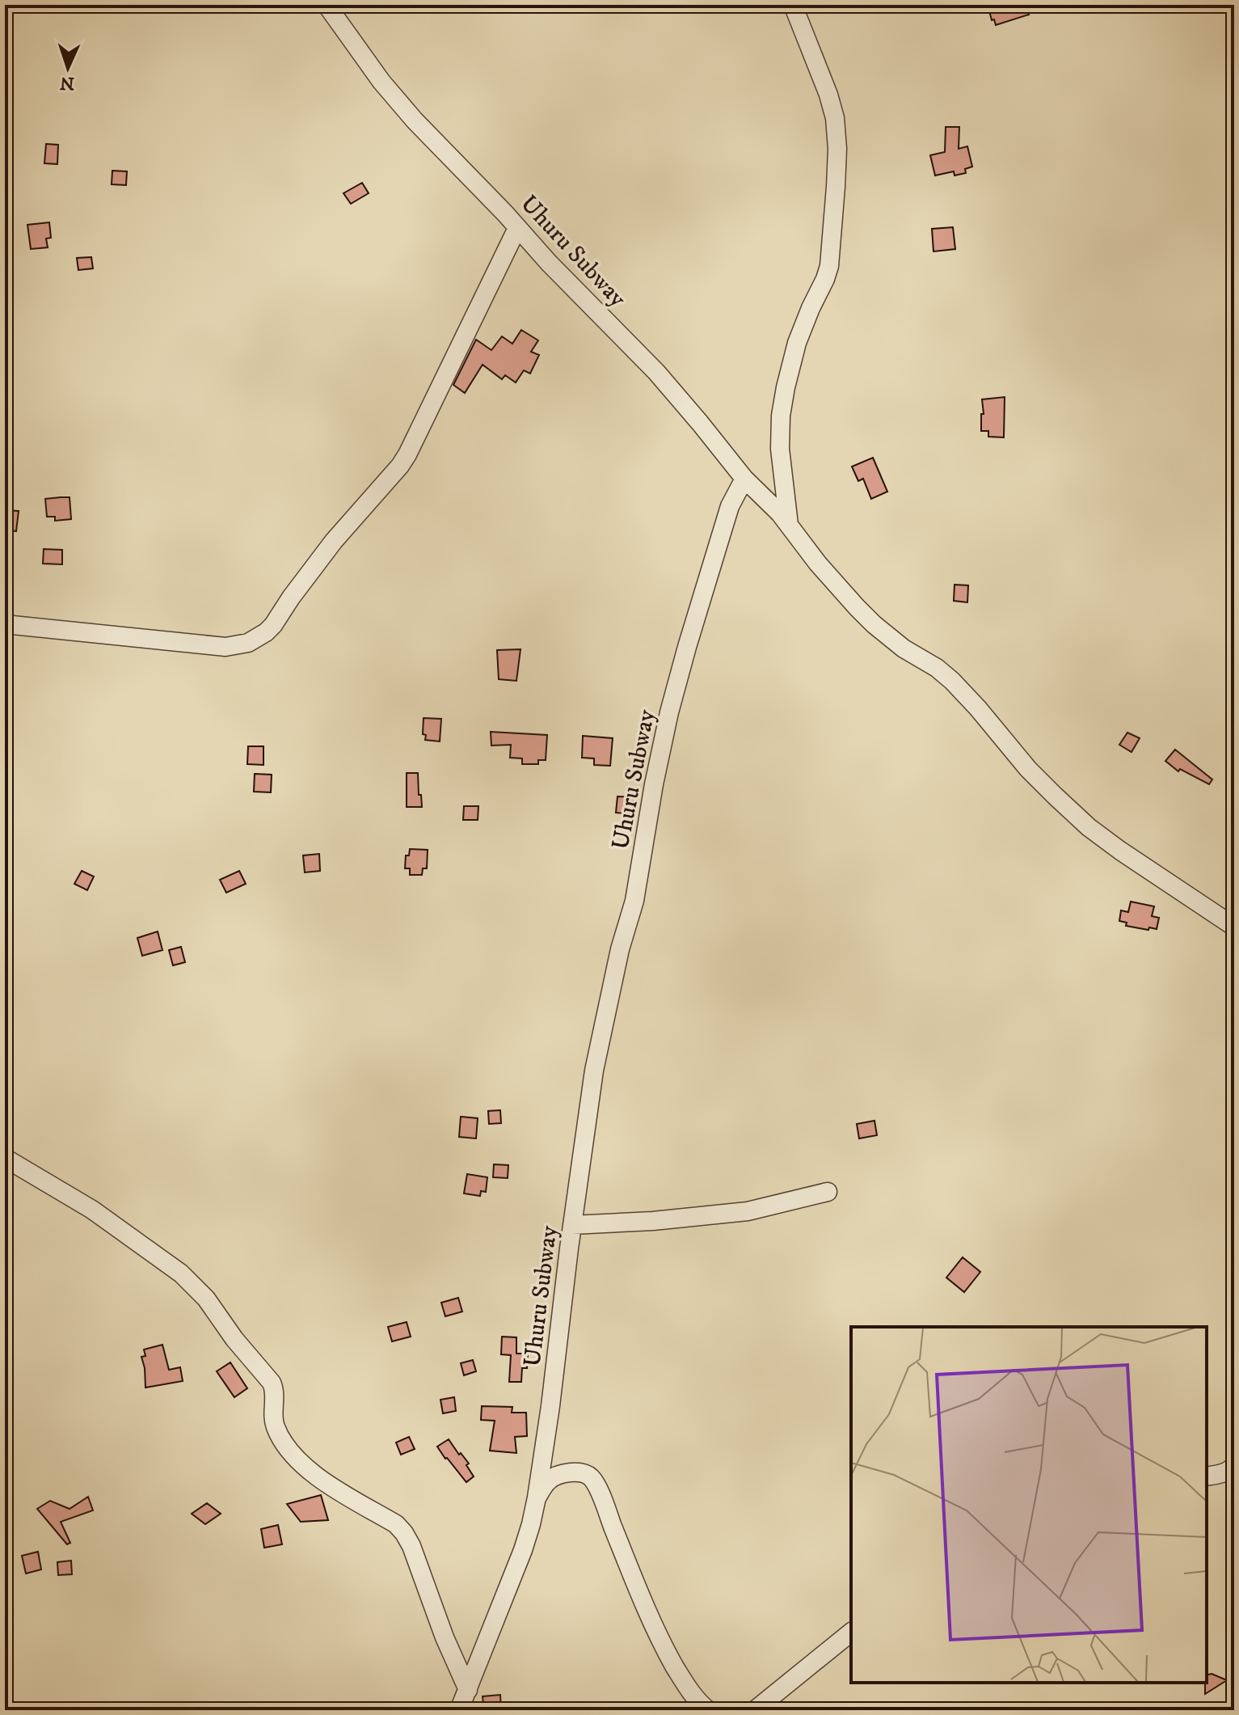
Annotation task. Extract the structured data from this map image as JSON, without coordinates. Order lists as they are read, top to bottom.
{
  "streets": {
    "street": ["Uhuru Subway"]
  },
  "north": "bottom"
}
